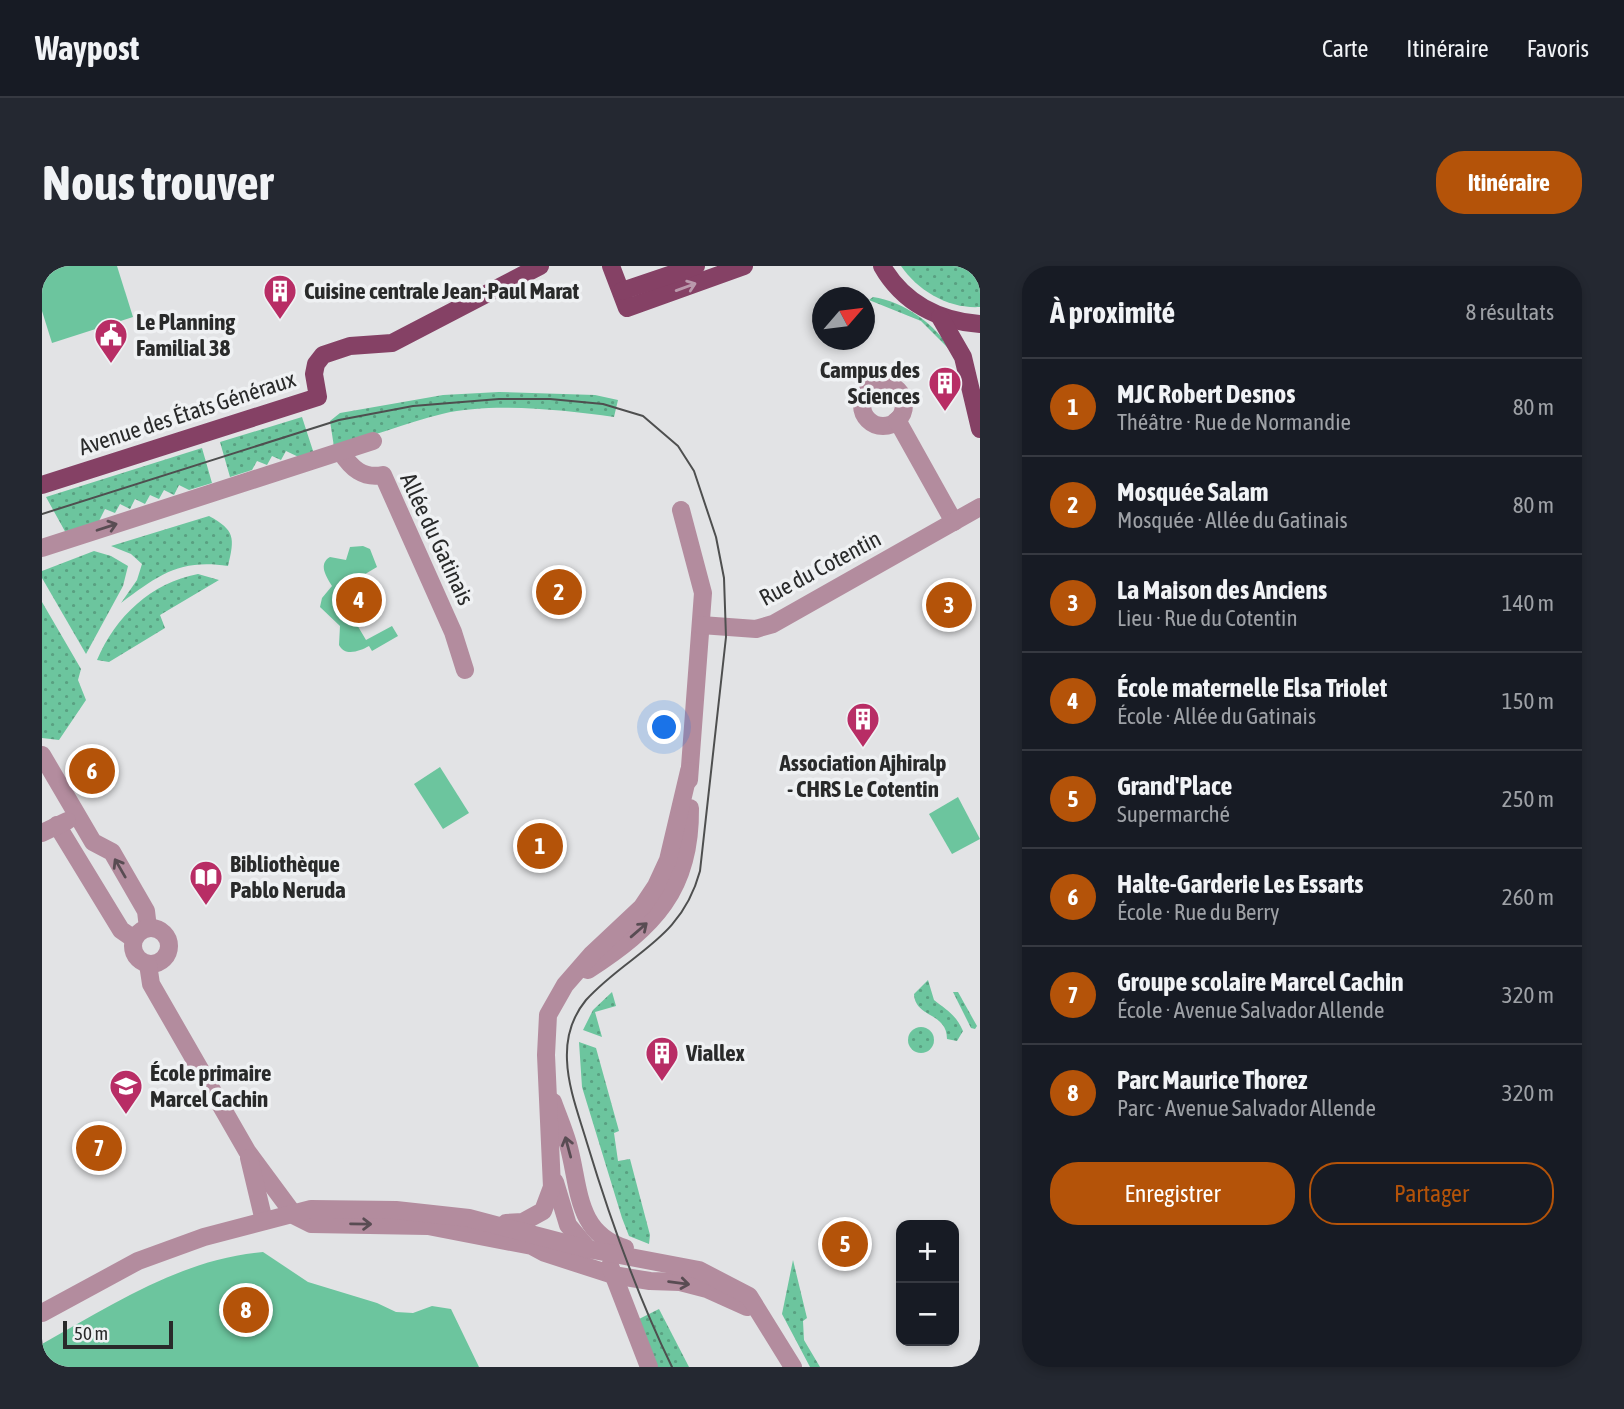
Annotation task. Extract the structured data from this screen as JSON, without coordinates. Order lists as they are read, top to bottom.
{
  "streets": {
    "main road": ["Avenue des États Généraux"],
    "street": ["Allée du Gatinais", "Rue du Cotentin"]
  },
  "places": {
    "building": [
      "Cuisine centrale Jean-Paul Marat",
      "Campus des Sciences",
      "Association Ajhiralp - CHRS Le Cotentin",
      "Viallex"
    ],
    "public building": ["Le Planning Familial 38"],
    "library": ["Bibliothèque Pablo Neruda"],
    "school or university": ["École primaire Marcel Cachin"]
  },
  "scale_bar": "50 m",
  "north": "top right",
  "page": {
    "header": "Waypost",
    "nav": ["Carte", "Itinéraire", "Favoris"],
    "buttons": [
      "Itinéraire",
      ["Enregistrer", "Partager"]
    ],
    "title": "Nous trouver",
    "heading": ["À proximité", "8 résultats"],
    "list": [
      {
        "mark": "1",
        "name": "MJC Robert Desnos",
        "note": "Théâtre · Rue de Normandie",
        "value": "80 m"
      },
      {
        "mark": "2",
        "name": "Mosquée Salam",
        "note": "Mosquée · Allée du Gatinais",
        "value": "80 m"
      },
      {
        "mark": "3",
        "name": "La Maison des Anciens",
        "note": "Lieu · Rue du Cotentin",
        "value": "140 m"
      },
      {
        "mark": "4",
        "name": "École maternelle Elsa Triolet",
        "note": "École · Allée du Gatinais",
        "value": "150 m"
      },
      {
        "mark": "5",
        "name": "Grand'Place",
        "note": "Supermarché",
        "value": "250 m"
      },
      {
        "mark": "6",
        "name": "Halte-Garderie Les Essarts",
        "note": "École · Rue du Berry",
        "value": "260 m"
      },
      {
        "mark": "7",
        "name": "Groupe scolaire Marcel Cachin",
        "note": "École · Avenue Salvador Allende",
        "value": "320 m"
      },
      {
        "mark": "8",
        "name": "Parc Maurice Thorez",
        "note": "Parc · Avenue Salvador Allende",
        "value": "320 m"
      }
    ],
    "pins": [
      "2",
      "4",
      "3",
      "6",
      "1",
      "7",
      "5",
      "8"
    ],
    "map_buttons": ["+", "−"],
    "scale": "50 m"
  }
}
